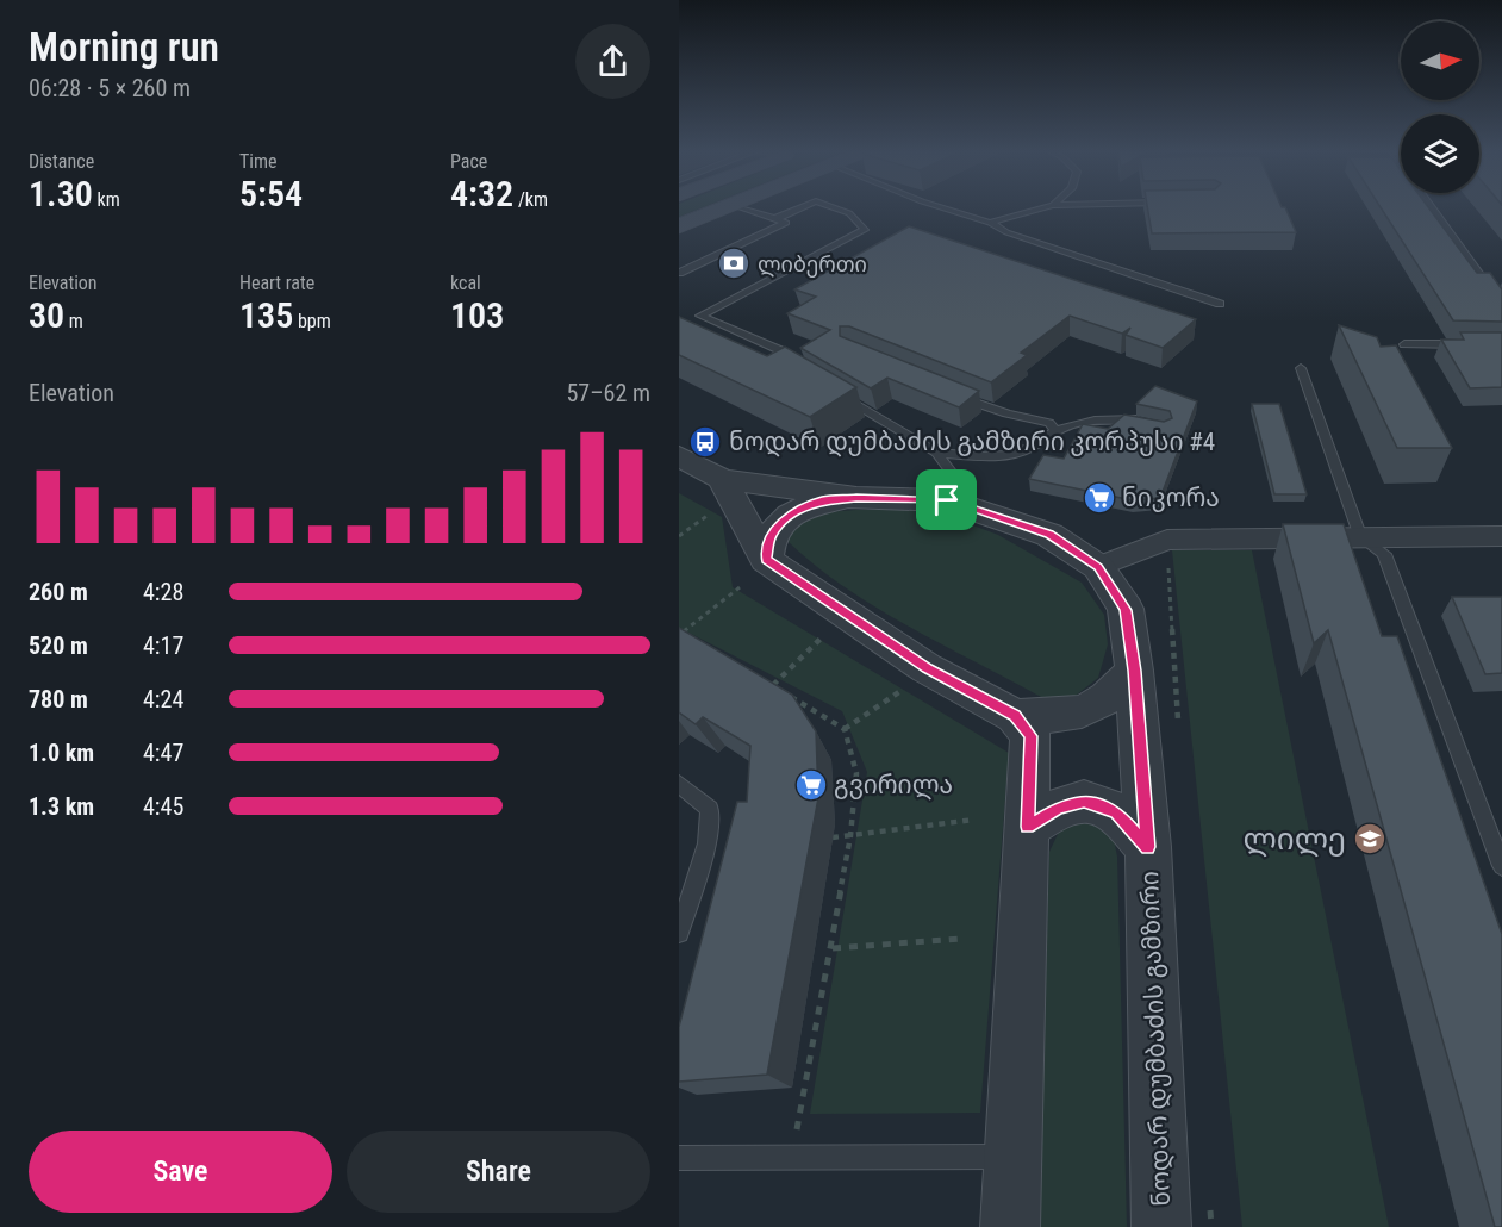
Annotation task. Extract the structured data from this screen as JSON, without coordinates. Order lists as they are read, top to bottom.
{
  "streets": {
    "street": ["ნოდარ დუმბაძის გამზირი"]
  },
  "places": {
    "bank": ["ლიბერთი"],
    "bus stop": ["ნოდარ დუმბაძის გამზირი კორპუსი #4"],
    "supermarket": ["ნიკორა", "გვირილა"],
    "school or university": ["ლილე"]
  },
  "north": "right",
  "page": {
    "heading": ["Morning run", "06:28 · 5 × 260 m"],
    "stats": [
      ["Distance", "1.30 km"],
      ["Time", "5:54"],
      ["Pace", "4:32 /km"],
      ["Elevation", "30 m"],
      ["Heart rate", "135 bpm"],
      ["kcal", "103"]
    ],
    "chart": ["Elevation", "57–62 m"],
    "list": [
      {
        "name": "260 m",
        "note": "4:28"
      },
      {
        "name": "520 m",
        "note": "4:17"
      },
      {
        "name": "780 m",
        "note": "4:24"
      },
      {
        "name": "1.0 km",
        "note": "4:47"
      },
      {
        "name": "1.3 km",
        "note": "4:45"
      }
    ],
    "buttons": ["Save", "Share"]
  }
}
